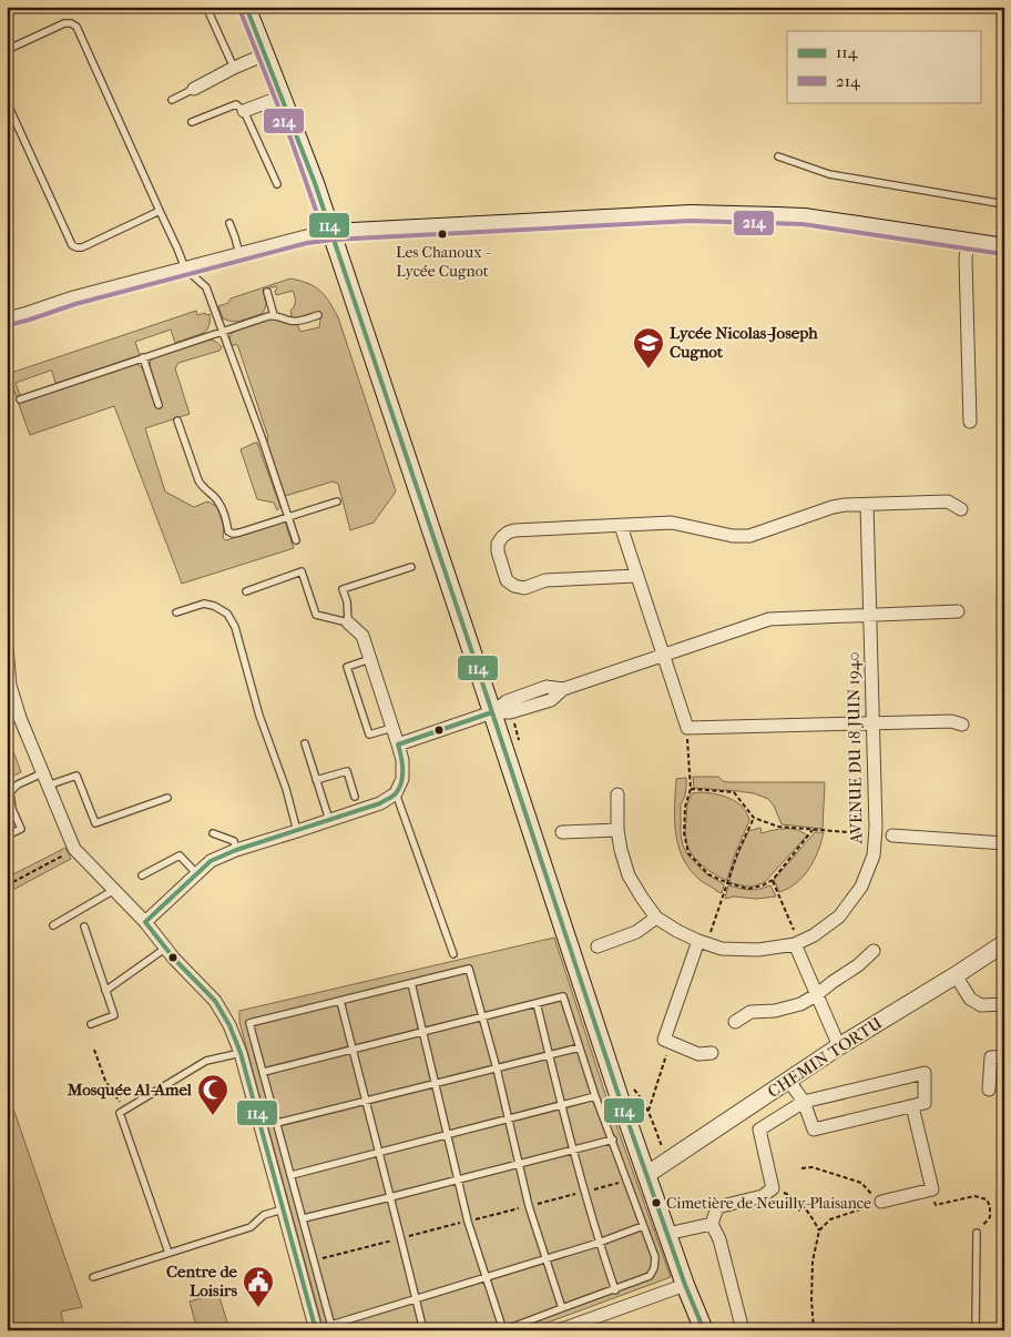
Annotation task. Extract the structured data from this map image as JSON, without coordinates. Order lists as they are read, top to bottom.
{
  "streets": {
    "street": ["AVENUE DU 18 JUIN 1940", "CHEMIN TORTU"]
  },
  "places": {
    "other": ["Les Chanoux - Lycée Cugnot", "Cimetière de Neuilly-Plaisance"],
    "school or university": ["Lycée Nicolas-Joseph Cugnot"],
    "mosque": ["Mosquée Al-Amel"],
    "public building": ["Centre de Loisirs"]
  },
  "lines": ["transit line 114", "transit line 214"],
  "legend": ["114", "214"]
}
